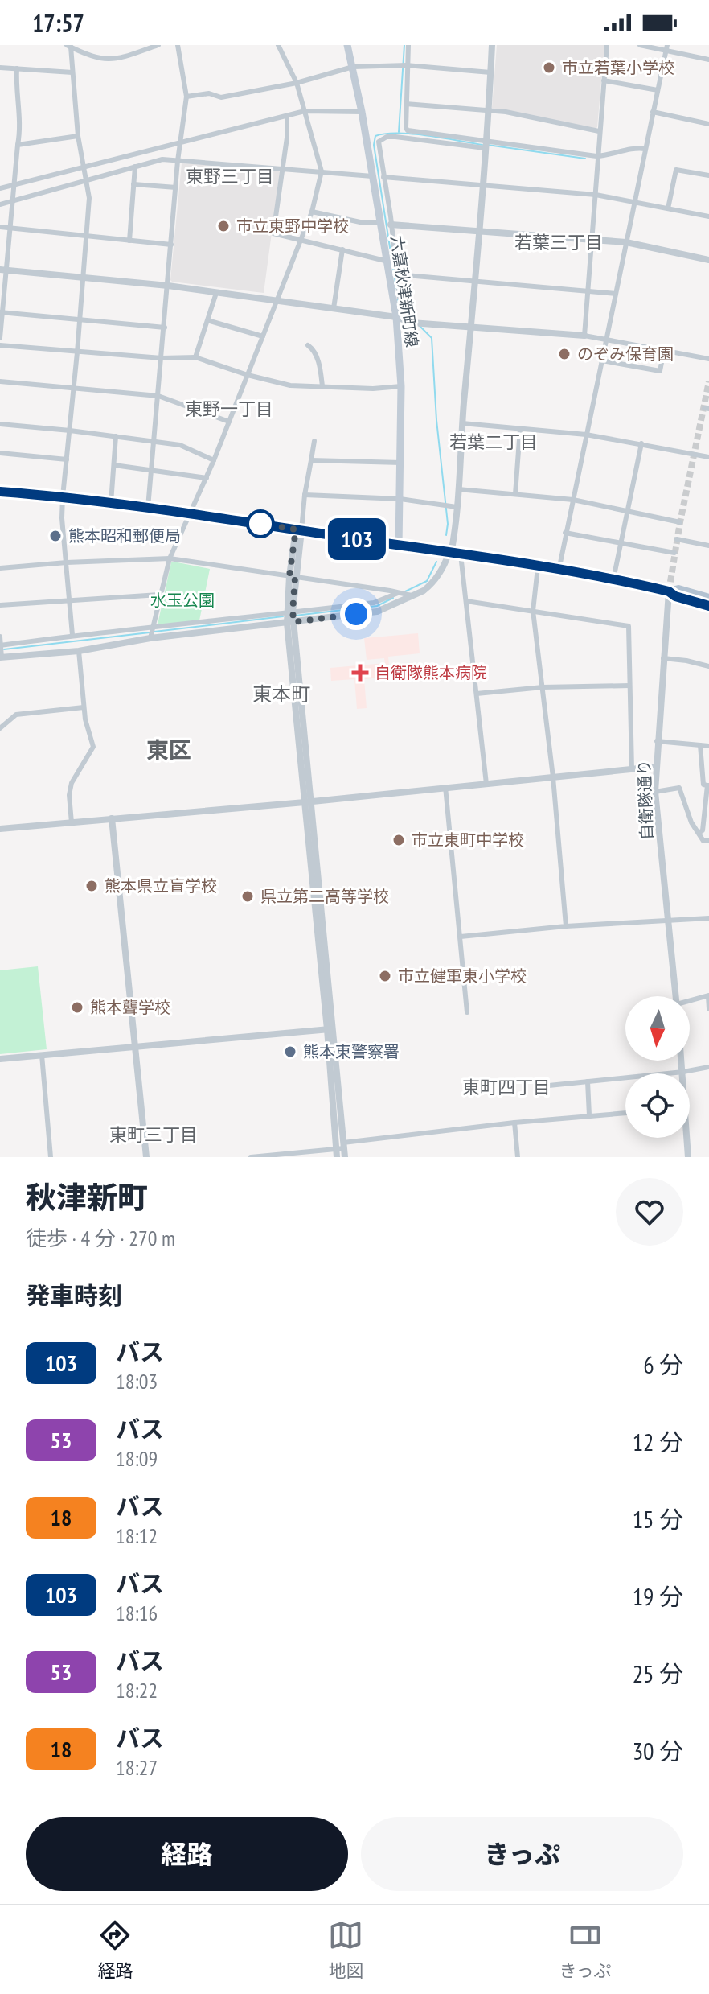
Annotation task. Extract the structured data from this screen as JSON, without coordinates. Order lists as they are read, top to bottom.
{
  "streets": {
    "main road": ["六嘉秋津新町線"],
    "street": ["自衛隊通り"]
  },
  "districts": [
    "東野三丁目",
    "若葉三丁目",
    "東野一丁目",
    "若葉二丁目",
    "東本町",
    "東区",
    "東町四丁目",
    "東町三丁目"
  ],
  "parks": ["水玉公園"],
  "places": {
    "other": [
      "市立若葉小学校",
      "市立東野中学校",
      "のぞみ保育園",
      "熊本昭和郵便局",
      "市立東町中学校",
      "熊本県立盲学校",
      "県立第二高等学校",
      "市立健軍東小学校",
      "熊本聾学校",
      "熊本東警察署"
    ],
    "health": ["自衛隊熊本病院"]
  },
  "lines": ["bus line 103"],
  "north": "bottom",
  "page": {
    "status": "17:57",
    "on_map": "103",
    "heading": [
      ["秋津新町", "徒歩 · 4 分 · 270 m"],
      "発車時刻"
    ],
    "list": [
      {
        "mark": "103",
        "name": "バス",
        "note": "18:03",
        "value": "6 分"
      },
      {
        "mark": "53",
        "name": "バス",
        "note": "18:09",
        "value": "12 分"
      },
      {
        "mark": "18",
        "name": "バス",
        "note": "18:12",
        "value": "15 分"
      },
      {
        "mark": "103",
        "name": "バス",
        "note": "18:16",
        "value": "19 分"
      },
      {
        "mark": "53",
        "name": "バス",
        "note": "18:22",
        "value": "25 分"
      },
      {
        "mark": "18",
        "name": "バス",
        "note": "18:27",
        "value": "30 分"
      }
    ],
    "buttons": ["経路", "きっぷ"],
    "tabs": ["経路", "地図", "きっぷ"]
  }
}
